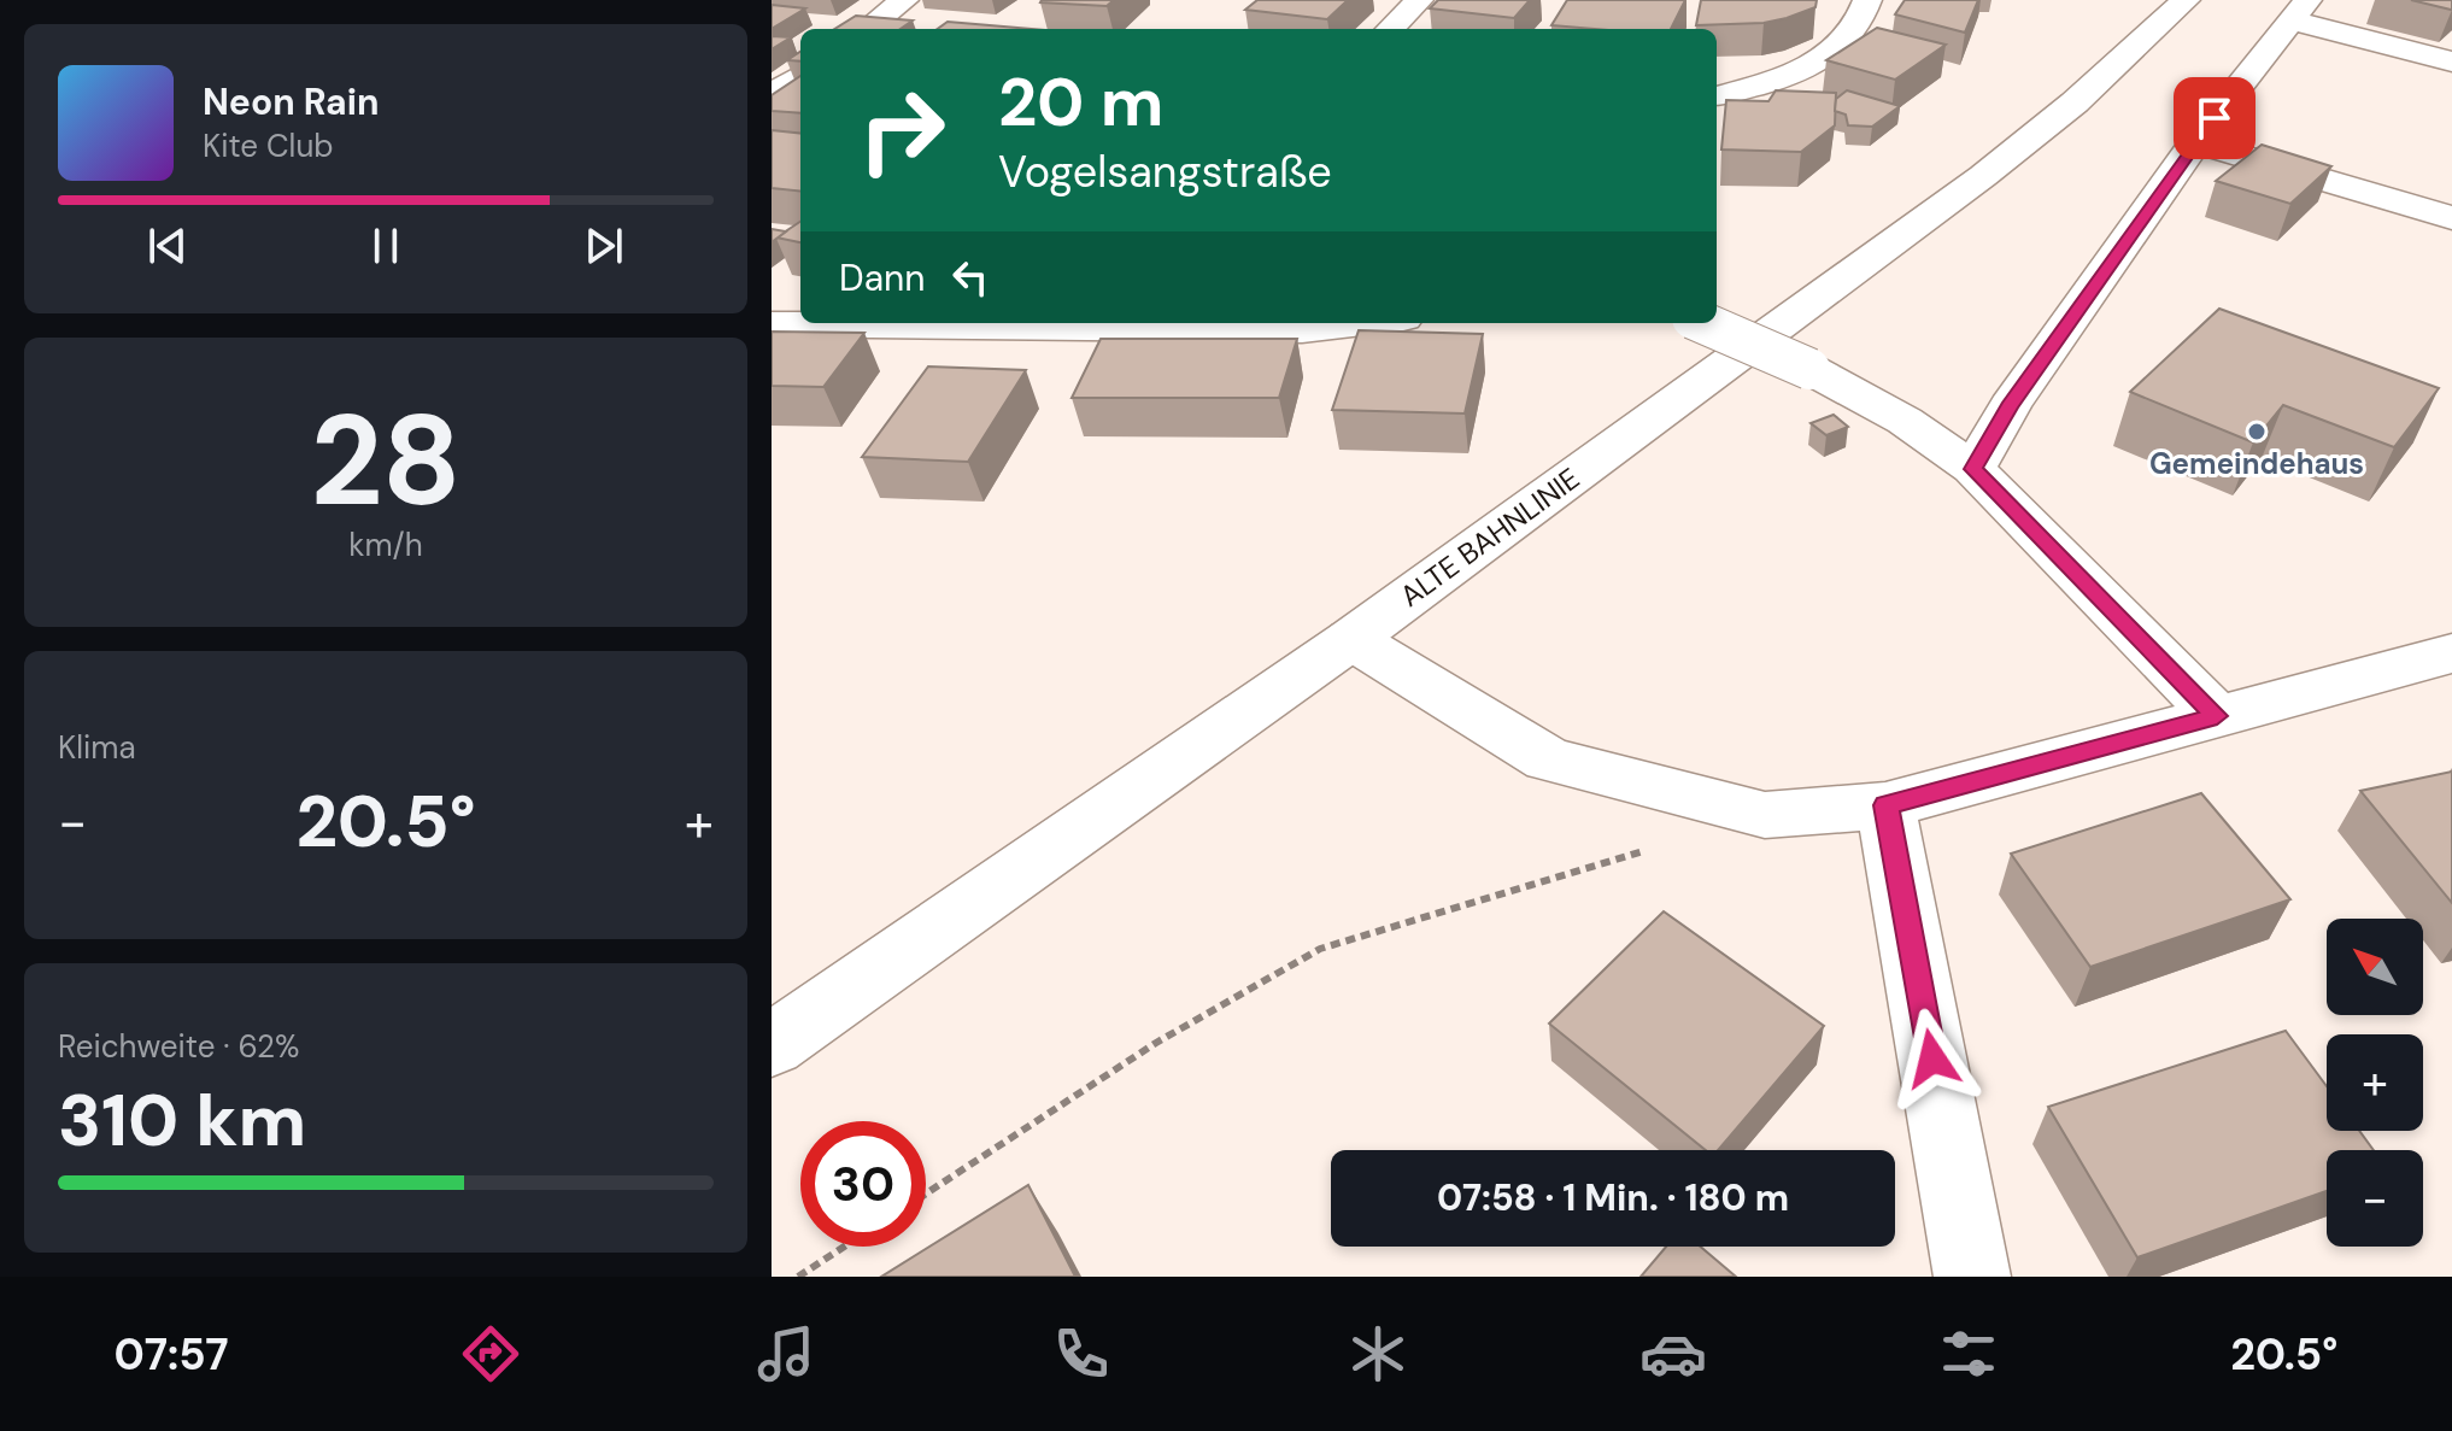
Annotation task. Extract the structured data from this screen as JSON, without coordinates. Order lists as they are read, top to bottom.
{
  "streets": {
    "street": ["ALTE BAHNLINIE"]
  },
  "places": ["Gemeindehaus"],
  "north": "top left",
  "page": {
    "turn": ["20 m", "Vogelsangstraße"],
    "song": ["Neon Rain", "Kite Club"],
    "then": "Dann",
    "tile": [
      ["28", "km/h"],
      "Klima",
      ["Reichweite · 62%", "310 km"]
    ],
    "heat": ["−", "20.5°", "+"],
    "map_buttons": ["+", "−"],
    "limit": "30",
    "trip": "07:58 · 1 Min. · 180 m",
    "tabs": ["07:57", "20.5°"]
  }
}
